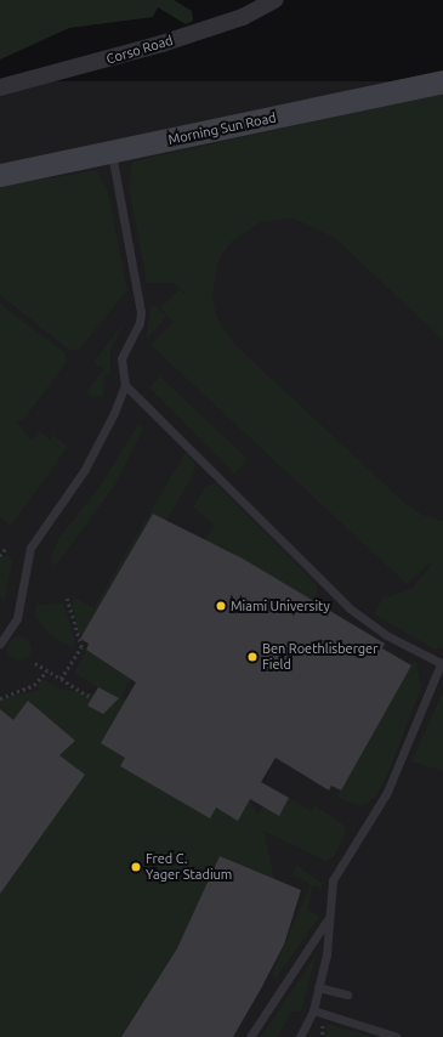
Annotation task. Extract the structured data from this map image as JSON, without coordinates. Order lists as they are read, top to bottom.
{
  "streets": {
    "main road": ["Morning Sun Road"],
    "street": ["Corso Road"]
  },
  "places": ["Miami University", "Ben Roethlisberger Field", "Fred C. Yager Stadium"]
}
